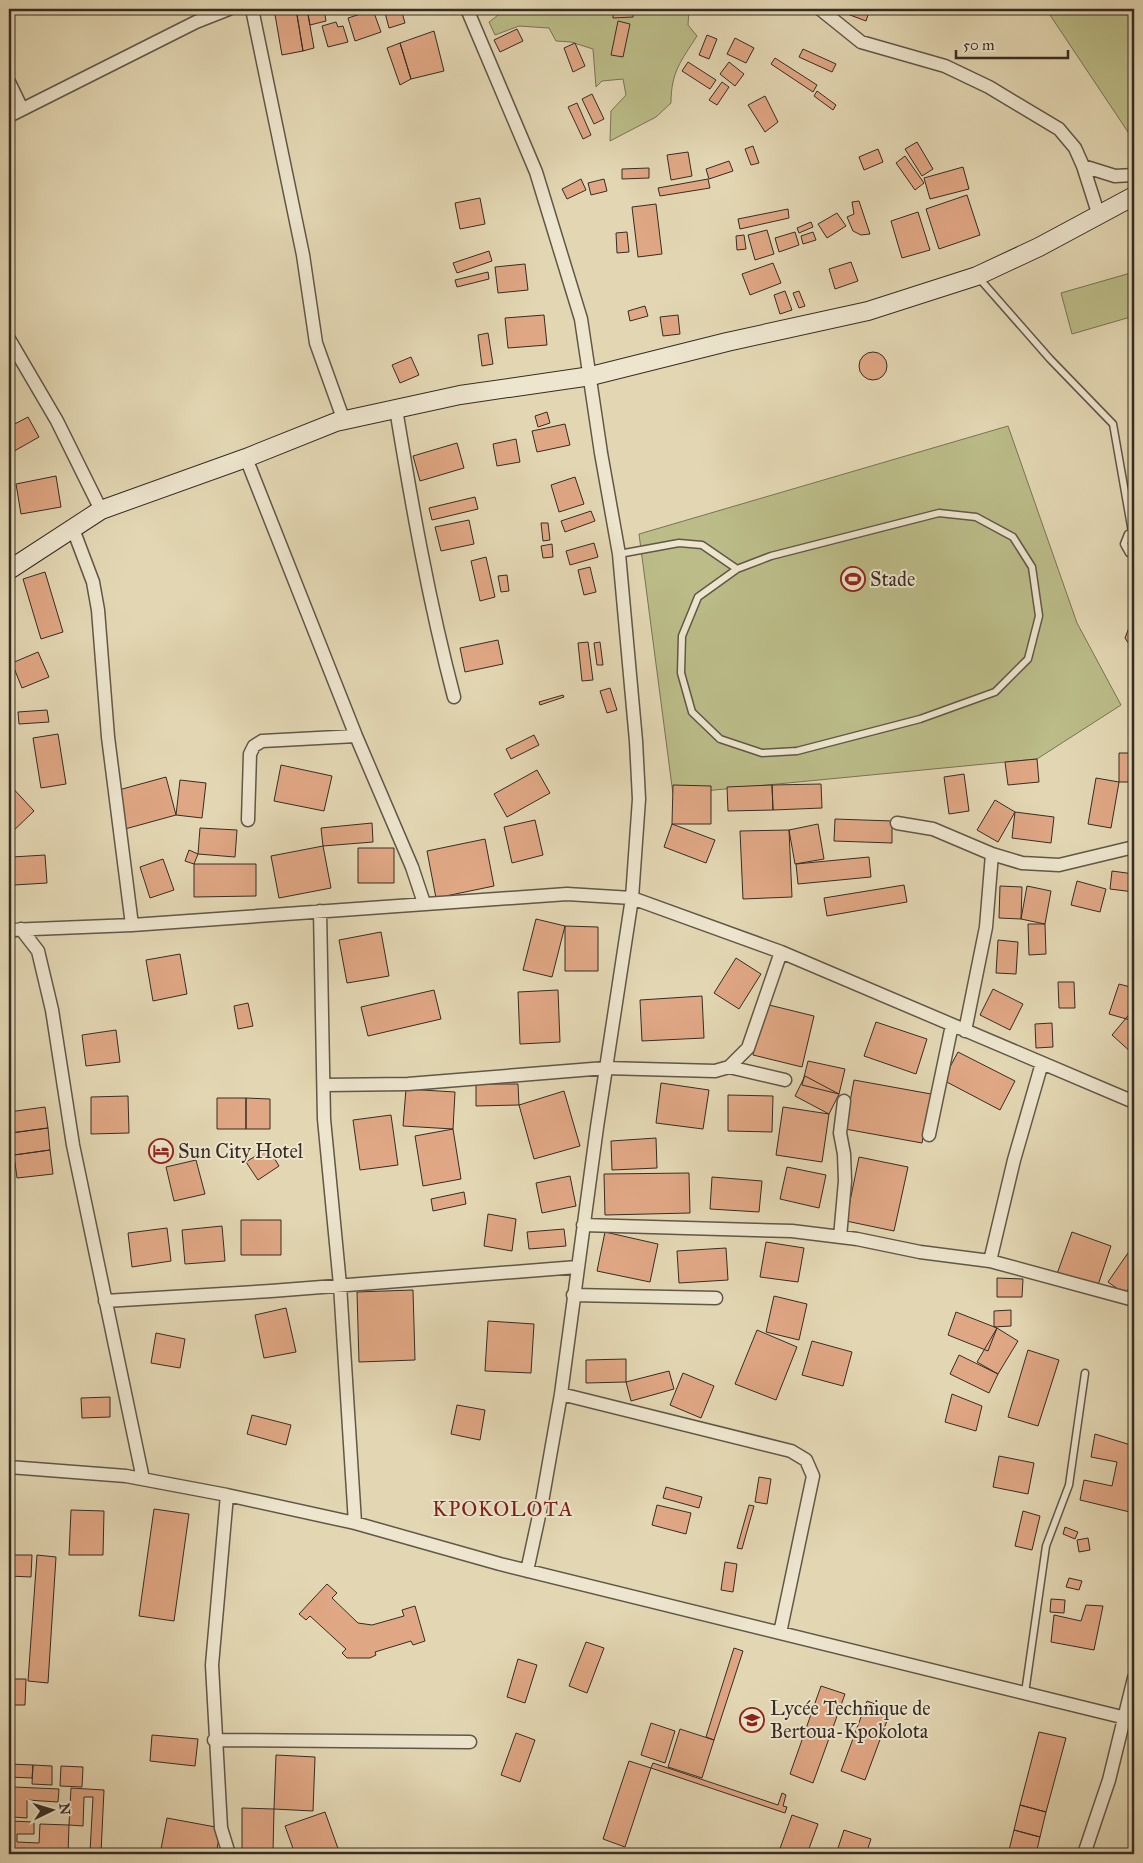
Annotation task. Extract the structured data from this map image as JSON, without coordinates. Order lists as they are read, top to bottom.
{
  "districts": ["KPOKOLOTA"],
  "places": {
    "sports": ["Stade"],
    "hotel": ["Sun City Hotel"],
    "school or university": ["Lycée Technique de Bertoua-Kpokolota"]
  },
  "scale_bar": "50 m",
  "north": "right"
}
